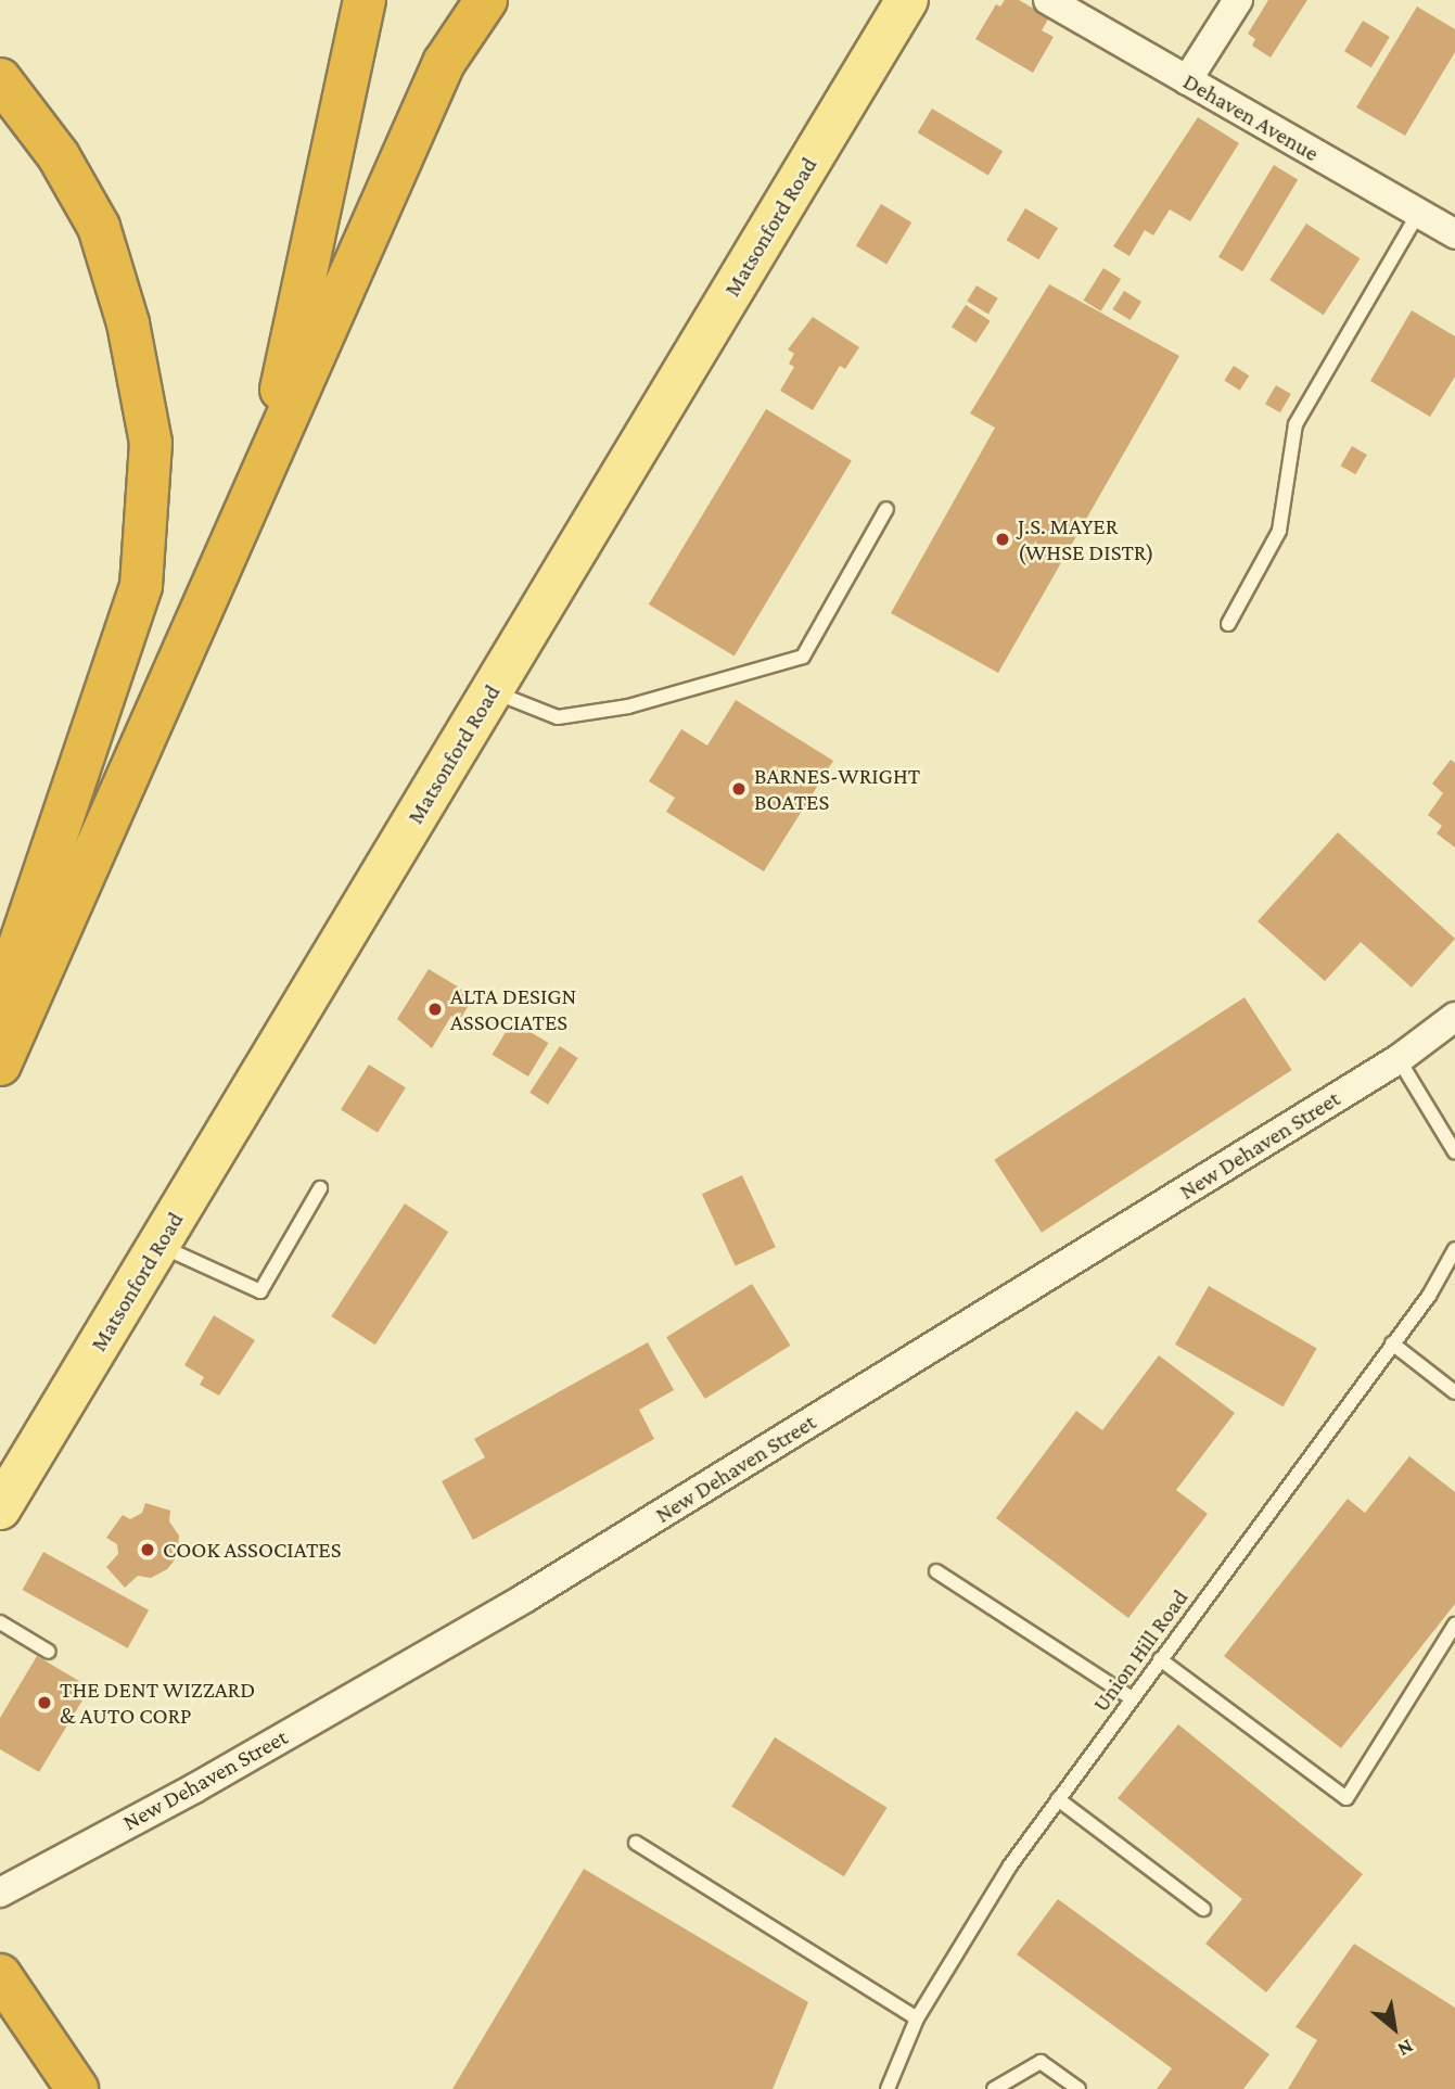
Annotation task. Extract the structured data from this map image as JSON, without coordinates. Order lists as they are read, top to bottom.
{
  "streets": {
    "main road": ["Matsonford Road"],
    "street": ["Dehaven Avenue", "New Dehaven Street"],
    "lane": ["Union Hill Road"]
  },
  "places": [
    "J.S. MAYER (WHSE DISTR)",
    "BARNES-WRIGHT BOATES",
    "ALTA DESIGN ASSOCIATES",
    "COOK ASSOCIATES",
    "THE DENT WIZZARD & AUTO CORP"
  ],
  "north": "bottom right"
}
